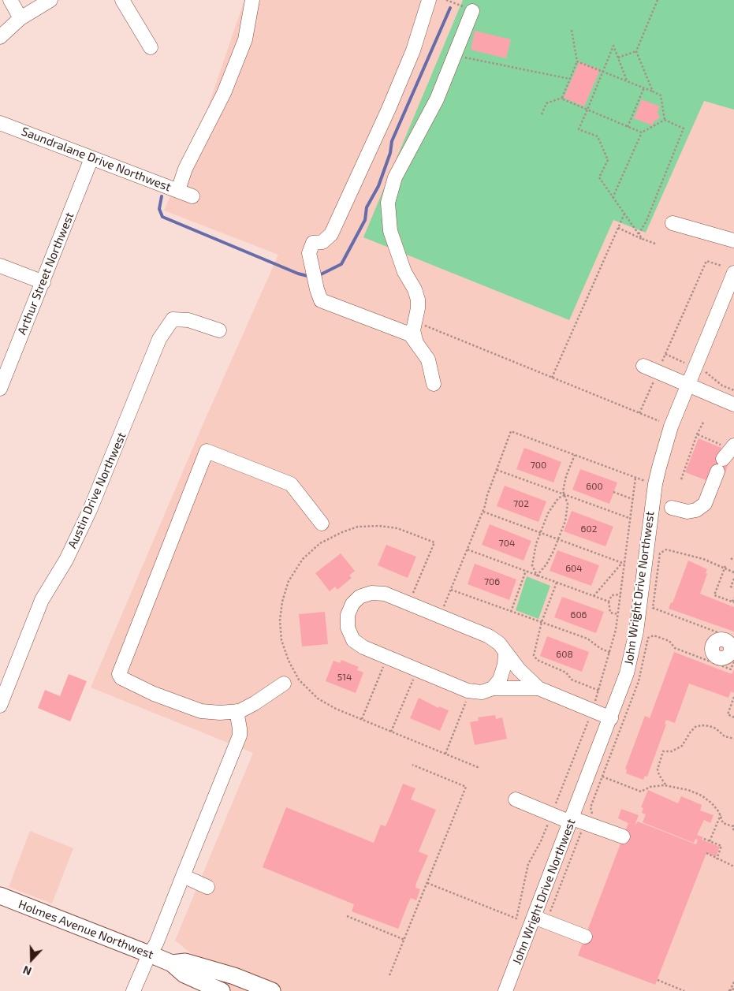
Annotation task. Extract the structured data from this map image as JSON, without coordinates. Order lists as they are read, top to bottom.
{
  "streets": {
    "main road": ["Holmes Avenue Northwest"],
    "street": [
      "Saundralane Drive Northwest",
      "Arthur Street Northwest",
      "Austin Drive Northwest",
      "John Wright Drive Northwest"
    ]
  },
  "crossings": [
    ["Saundralane Drive Northwest", "Arthur Street Northwest"]
  ],
  "house_numbers": [
    "700",
    "600",
    "702",
    "602",
    "704",
    "604",
    "706",
    "606",
    "608",
    "514"
  ],
  "north": "bottom"
}
